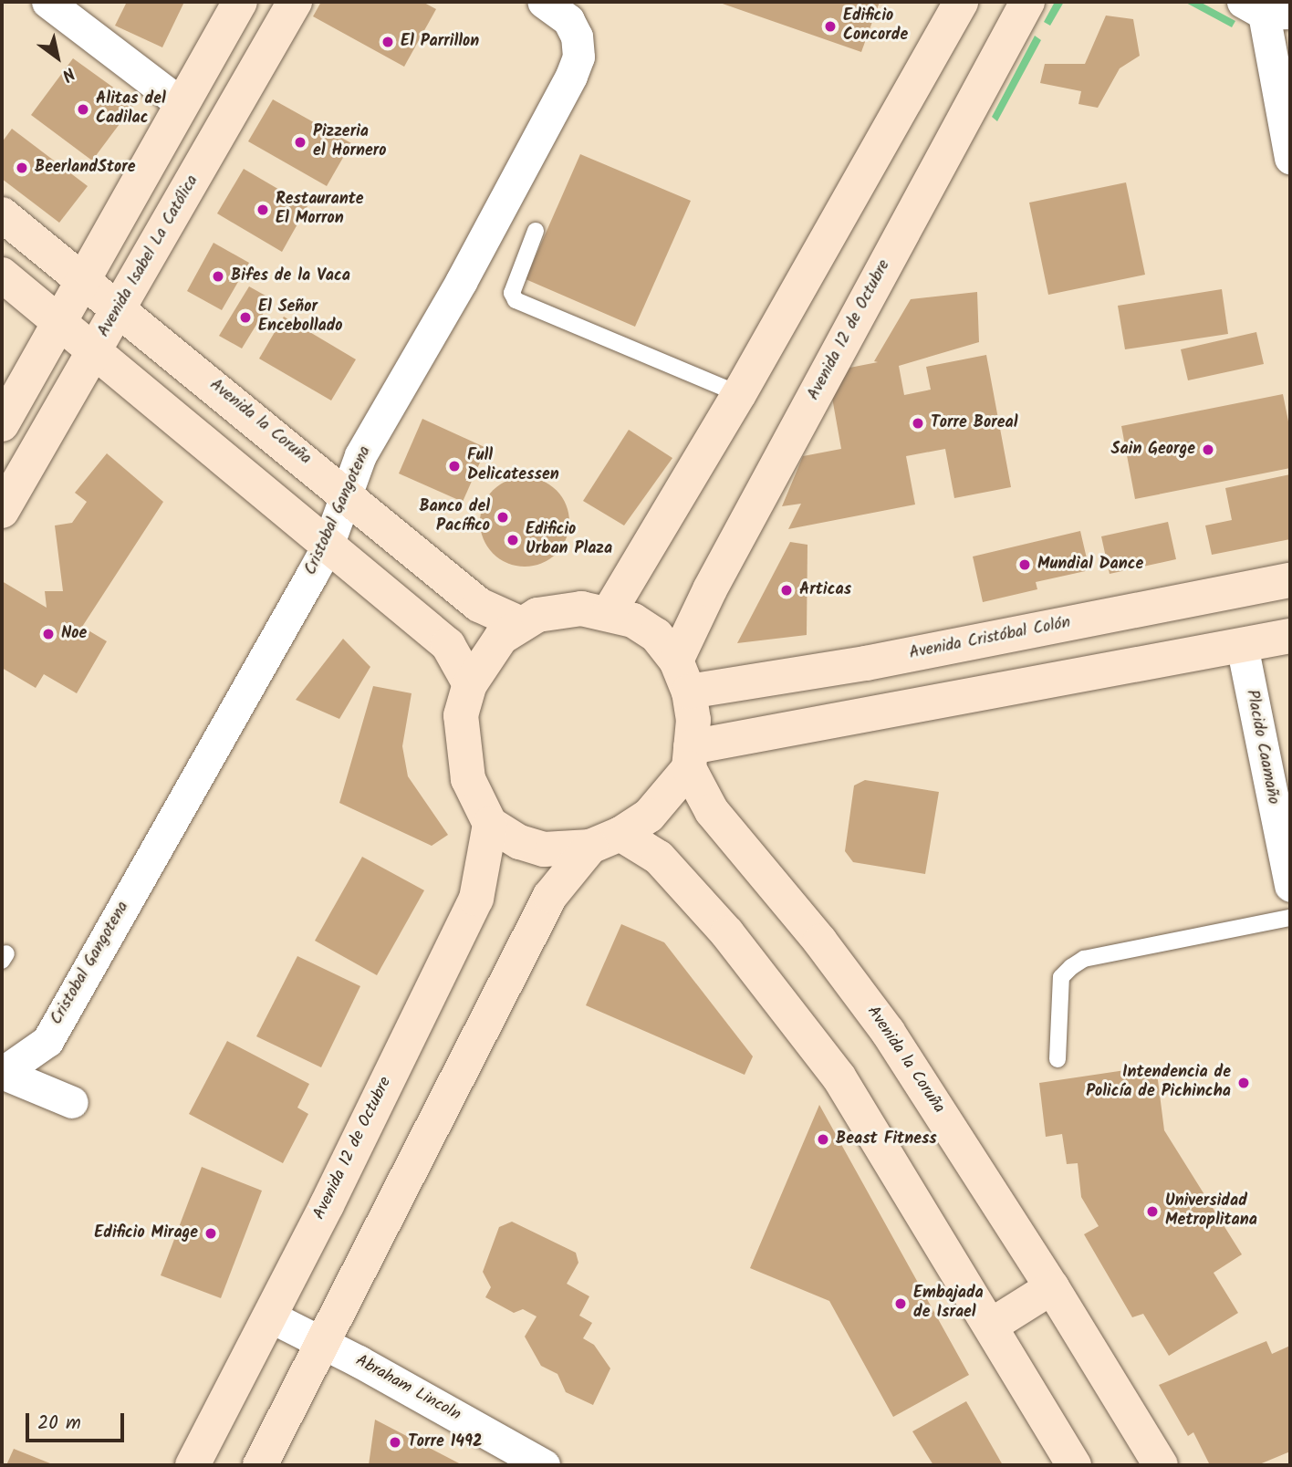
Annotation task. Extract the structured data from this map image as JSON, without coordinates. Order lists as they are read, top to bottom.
{
  "streets": {
    "main road": [
      "Avenida Isabel La Católica",
      "Avenida 12 de Octubre",
      "Avenida la Coruña",
      "Avenida Cristóbal Colón"
    ],
    "street": ["Cristobal Gangotena", "Placido Caamaño", "Abraham Lincoln"]
  },
  "crossings": [
    ["Avenida Isabel La Católica", "Avenida la Coruña"],
    ["Avenida 12 de Octubre", "Avenida Cristóbal Colón"],
    ["Avenida 12 de Octubre", "Abraham Lincoln"],
    ["Avenida la Coruña", "Cristobal Gangotena"]
  ],
  "places": [
    "Edificio Concorde",
    "El Parrillon",
    "Alitas del Cadilac",
    "Pizzeria el Hornero",
    "BeerlandStore",
    "Restaurante El Morron",
    "Bifes de la Vaca",
    "El Señor Encebollado",
    "Torre Boreal",
    "Sain George",
    "Full Delicatessen",
    "Banco del Pacífico",
    "Edificio Urban Plaza",
    "Mundial Dance",
    "Articas",
    "Noe",
    "Intendencia de Policía de Pichincha",
    "Beast Fitness",
    "Universidad Metroplitana",
    "Edificio Mirage",
    "Embajada de Israel",
    "Torre 1492"
  ],
  "scale_bar": "20 m",
  "north": "bottom right"
}
